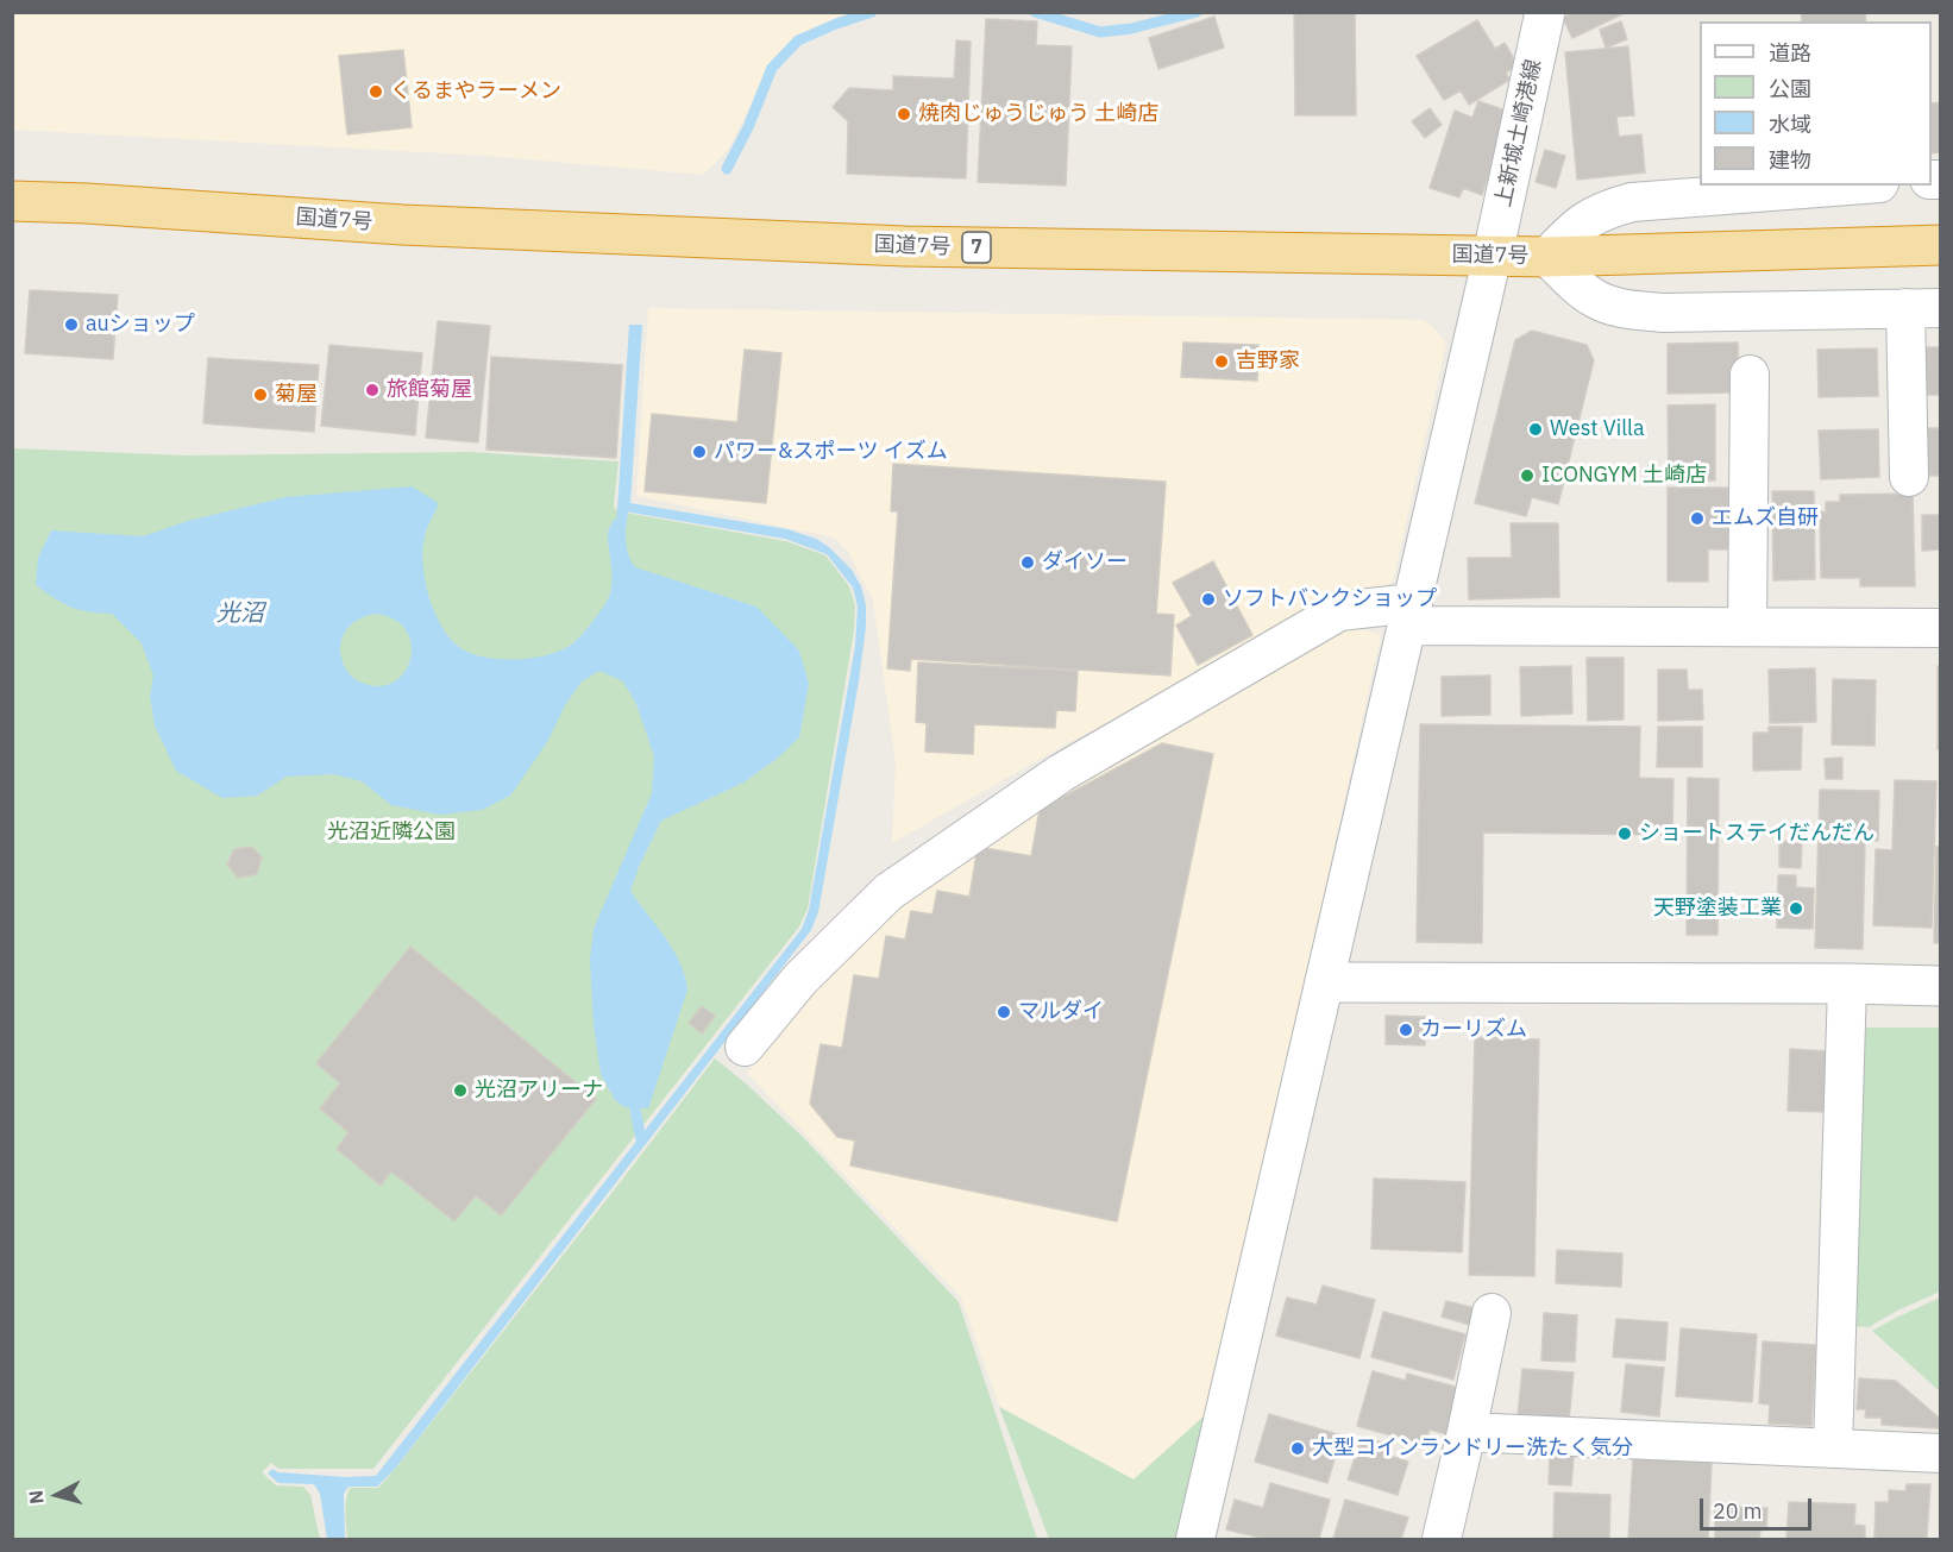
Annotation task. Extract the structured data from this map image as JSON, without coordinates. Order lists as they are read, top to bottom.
{
  "streets": {
    "highway": ["国道7号", "7"],
    "street": ["上新城土崎港線"]
  },
  "crossings": [
    ["上新城土崎港線", "国道7号"]
  ],
  "water": ["光沼"],
  "parks": ["光沼近隣公園"],
  "places": [
    "くるまやラーメン",
    "焼肉じゅうじゅう 土崎店",
    "auショップ",
    "吉野家",
    "旅館菊屋",
    "菊屋",
    "West Villa",
    "パワー&スポーツ イズム",
    "ICONGYM 土崎店",
    "エムズ自研",
    "ダイソー",
    "ソフトバンクショップ",
    "ショートステイだんだん",
    "天野塗装工業",
    "マルダイ",
    "カーリズム",
    "光沼アリーナ",
    "大型コインランドリー洗たく気分"
  ],
  "legend": [
    "道路",
    "公園",
    "水域",
    "建物"
  ],
  "scale_bar": "20 m",
  "north": "left"
}
